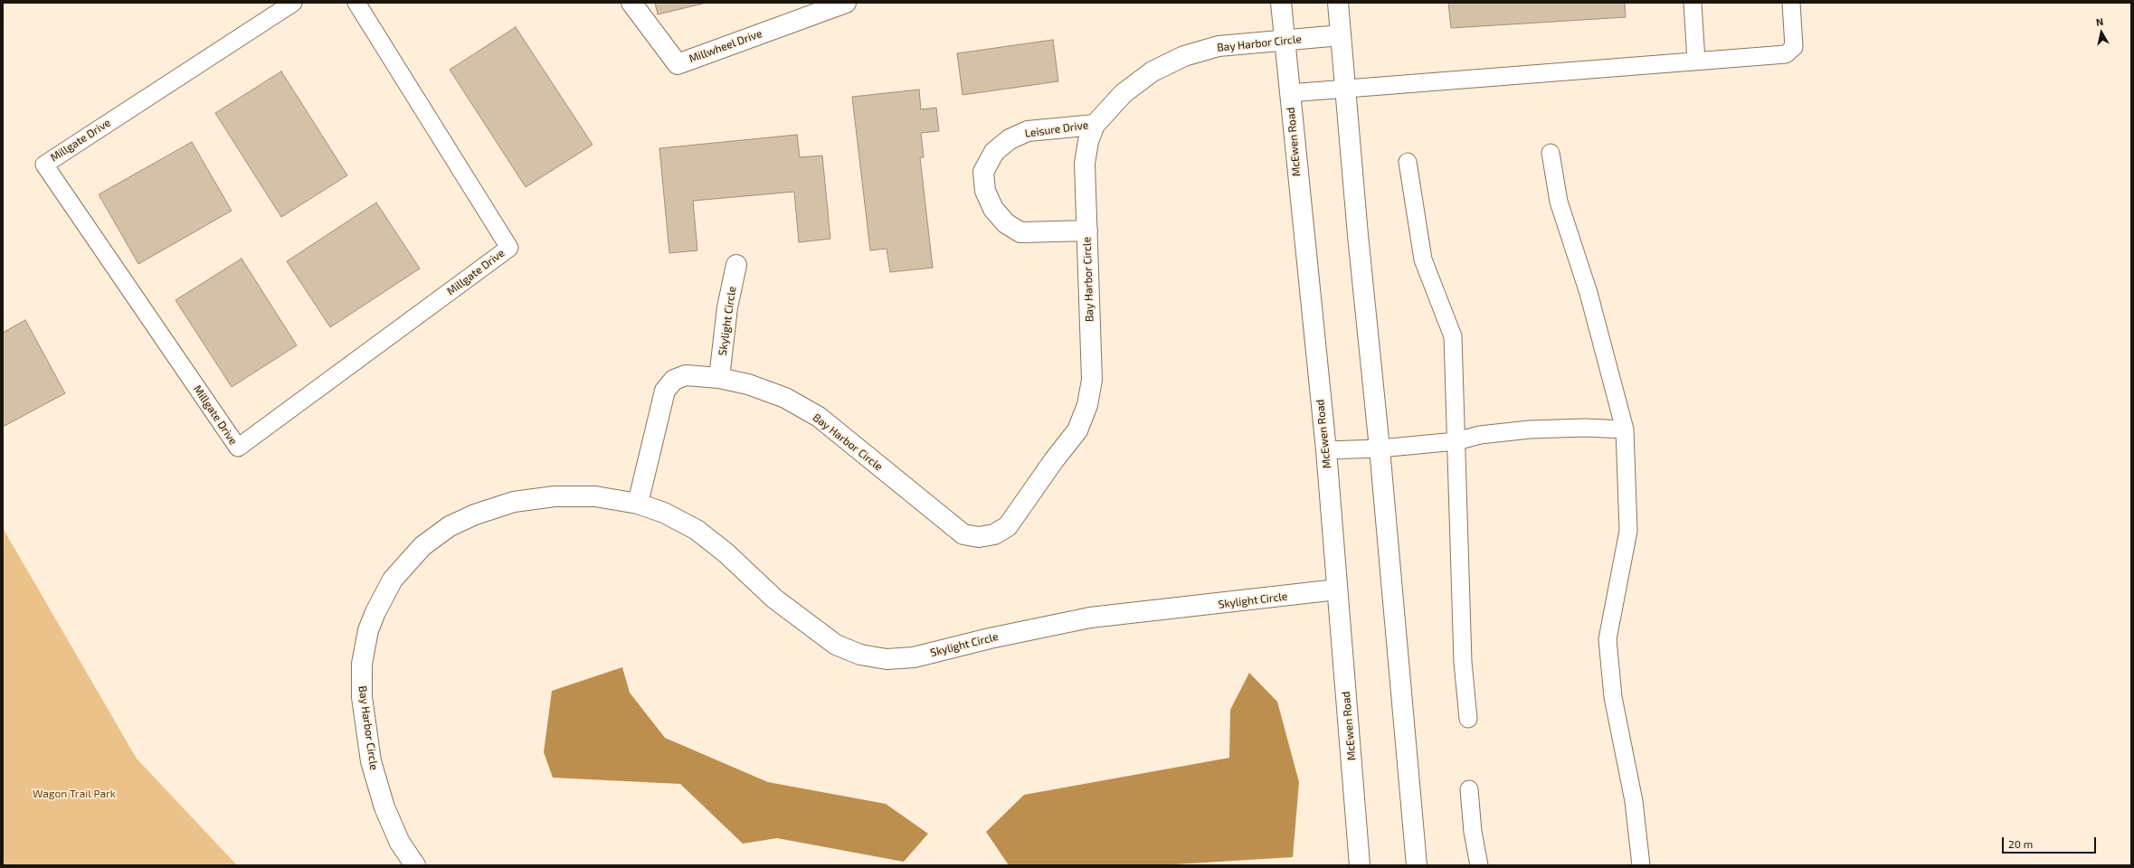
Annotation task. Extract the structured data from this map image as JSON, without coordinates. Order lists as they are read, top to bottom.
{
  "streets": {
    "street": [
      "Bay Harbor Circle",
      "Millwheel Drive",
      "Leisure Drive",
      "McEwen Road",
      "Skylight Circle"
    ],
    "lane": ["Millgate Drive"]
  },
  "crossings": [
    ["Bay Harbor Circle", "Leisure Drive"],
    ["Bay Harbor Circle", "McEwen Road"],
    ["Bay Harbor Circle", "Skylight Circle"],
    ["McEwen Road", "Skylight Circle"]
  ],
  "parks": ["Wagon Trail Park"],
  "scale_bar": "20 m",
  "north": "top"
}
